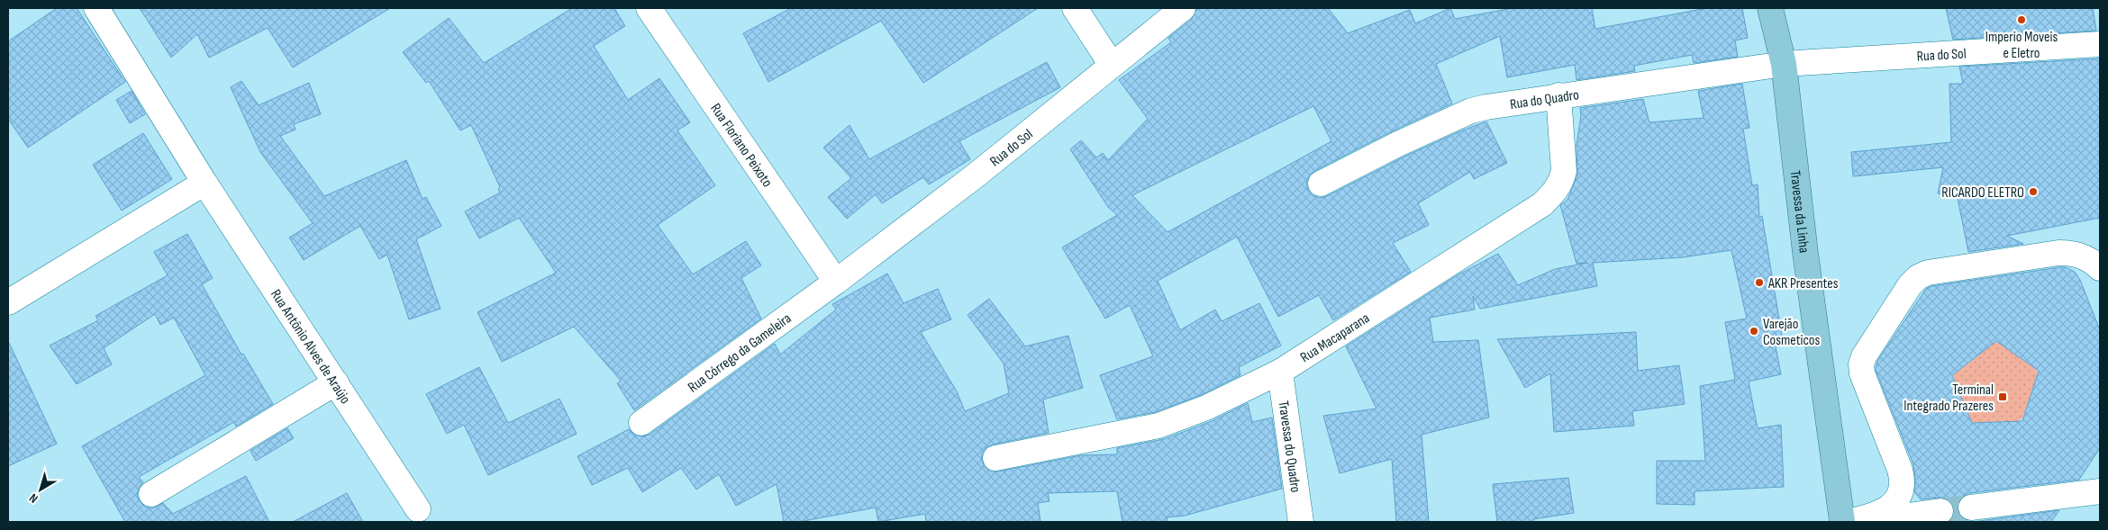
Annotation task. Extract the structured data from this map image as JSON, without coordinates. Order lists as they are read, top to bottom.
{
  "streets": {
    "main road": ["Travessa da Linha"],
    "street": [
      "Rua do Sol",
      "Rua do Quadro",
      "Rua Floriano Peixoto",
      "Rua Macaparana",
      "Rua Antônio Alves de Araújo",
      "Rua Córrego da Gameleira",
      "Travessa do Quadro"
    ]
  },
  "crossings": [
    ["Rua do Sol", "Rua do Quadro"],
    ["Rua do Sol", "Rua Floriano Peixoto"],
    ["Rua do Sol", "Travessa da Linha"],
    ["Rua do Sol", "Rua Córrego da Gameleira"],
    ["Rua do Quadro", "Travessa da Linha"],
    ["Rua do Quadro", "Rua Macaparana"],
    ["Rua Floriano Peixoto", "Rua Córrego da Gameleira"],
    ["Rua Macaparana", "Travessa do Quadro"]
  ],
  "places": {
    "other": [
      "Imperio Moveis e Eletro",
      "RICARDO ELETRO",
      "AKR Presentes",
      "Varejão Cosmeticos"
    ],
    "transit": ["Terminal Integrado Prazeres"]
  },
  "north": "bottom left"
}
